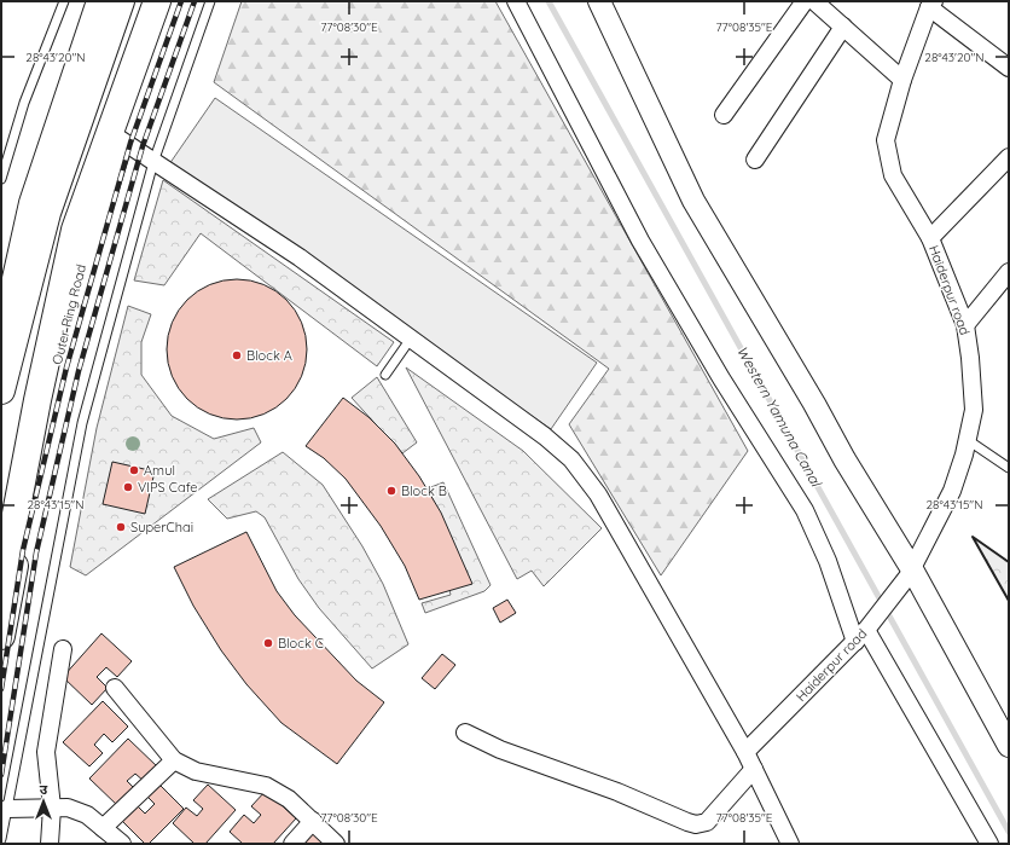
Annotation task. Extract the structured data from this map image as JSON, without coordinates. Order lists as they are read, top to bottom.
{
  "streets": {
    "main road": ["Outer Ring Road"],
    "street": ["Haiderpur road"]
  },
  "water": ["Western Yamuna Canal"],
  "places": [
    "Block A",
    "Amul",
    "VIPS Cafe",
    "Block B",
    "SuperChai",
    "Block C"
  ],
  "north": "top",
  "coordinates": [
    "77°08'30\"E",
    "77°08'35\"E",
    "28°43'20\"N",
    "28°43'15\"N"
  ]
}
